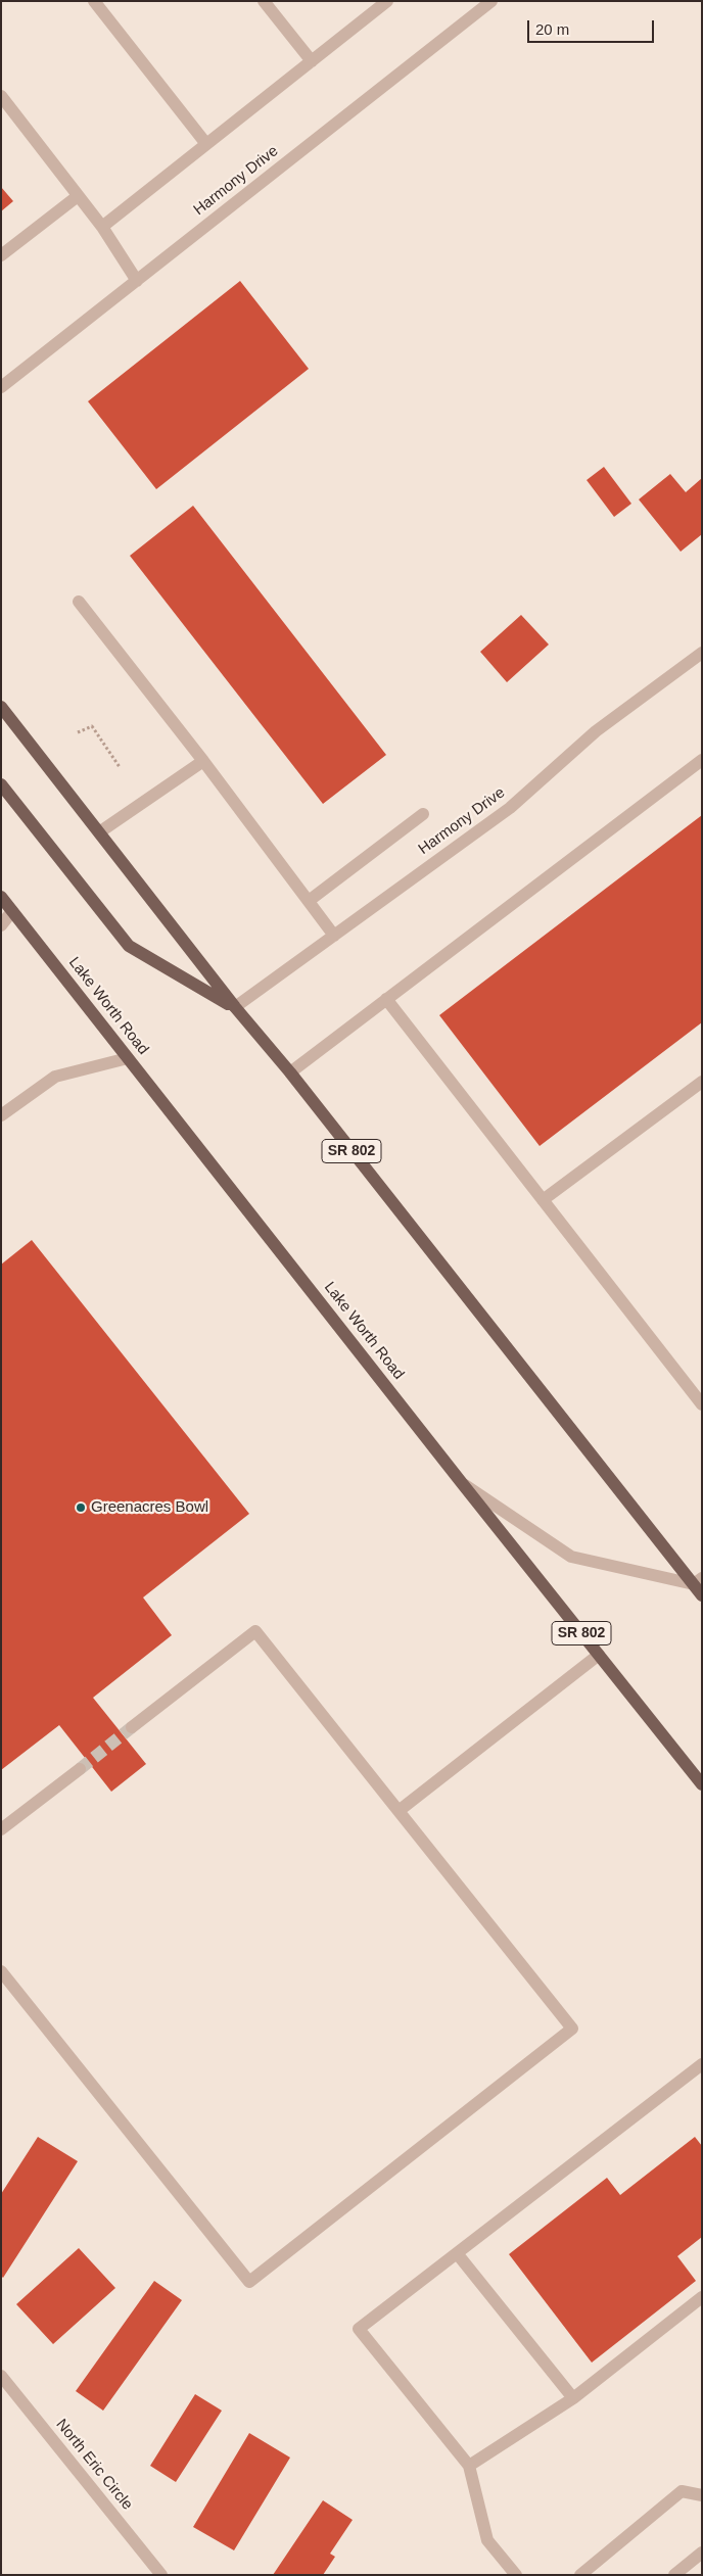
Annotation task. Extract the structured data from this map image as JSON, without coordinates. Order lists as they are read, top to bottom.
{
  "streets": {
    "main road": ["Lake Worth Road", "SR 802"],
    "street": ["Harmony Drive", "North Eric Circle"]
  },
  "crossings": [
    ["Harmony Drive", "SR 802"]
  ],
  "places": ["Greenacres Bowl"],
  "scale_bar": "20 m"
}
